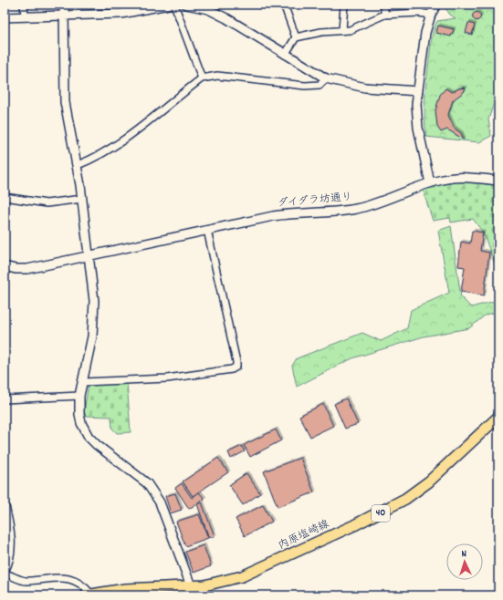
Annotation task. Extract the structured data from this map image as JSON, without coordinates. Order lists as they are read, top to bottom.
{
  "streets": {
    "main road": ["40", "内原塩崎線"],
    "street": ["ダイダラ坊通り"]
  },
  "north": "top"
}
